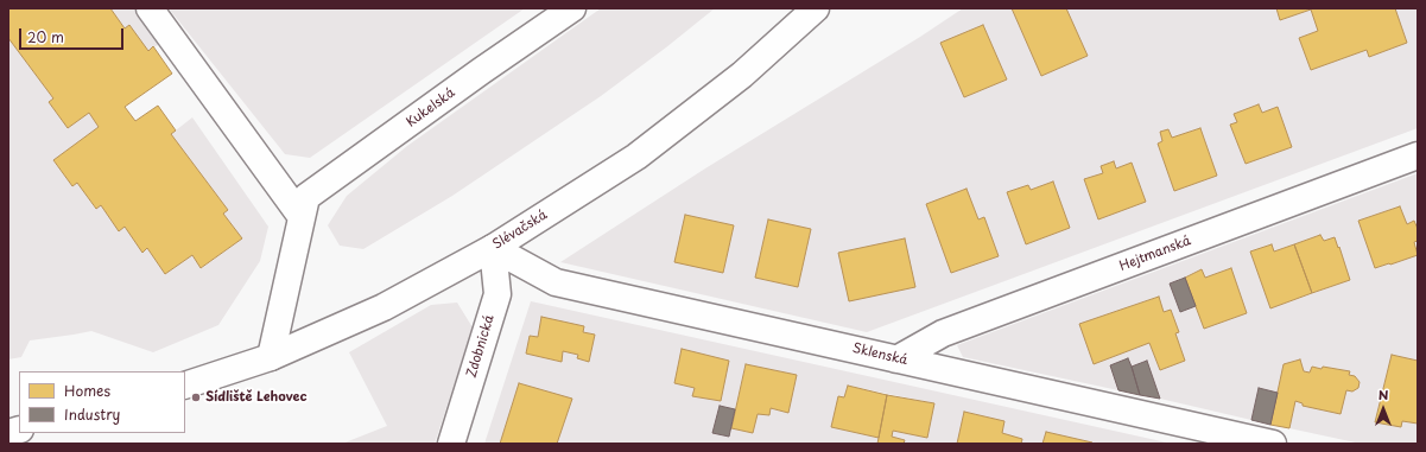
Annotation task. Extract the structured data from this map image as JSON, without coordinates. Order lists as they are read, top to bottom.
{
  "streets": {
    "street": [
      "Kukelská",
      "Slévačská",
      "Hejtmanská",
      "Zdobnická",
      "Sklenská"
    ]
  },
  "crossings": [
    ["Kukelská", "Slévačská"],
    ["Slévačská", "Zdobnická"],
    ["Slévačská", "Sklenská"],
    ["Hejtmanská", "Sklenská"],
    ["Zdobnická", "Sklenská"]
  ],
  "places": ["Sídliště Lehovec"],
  "legend": ["Homes", "Industry"],
  "scale_bar": "20 m",
  "north": "top"
}
